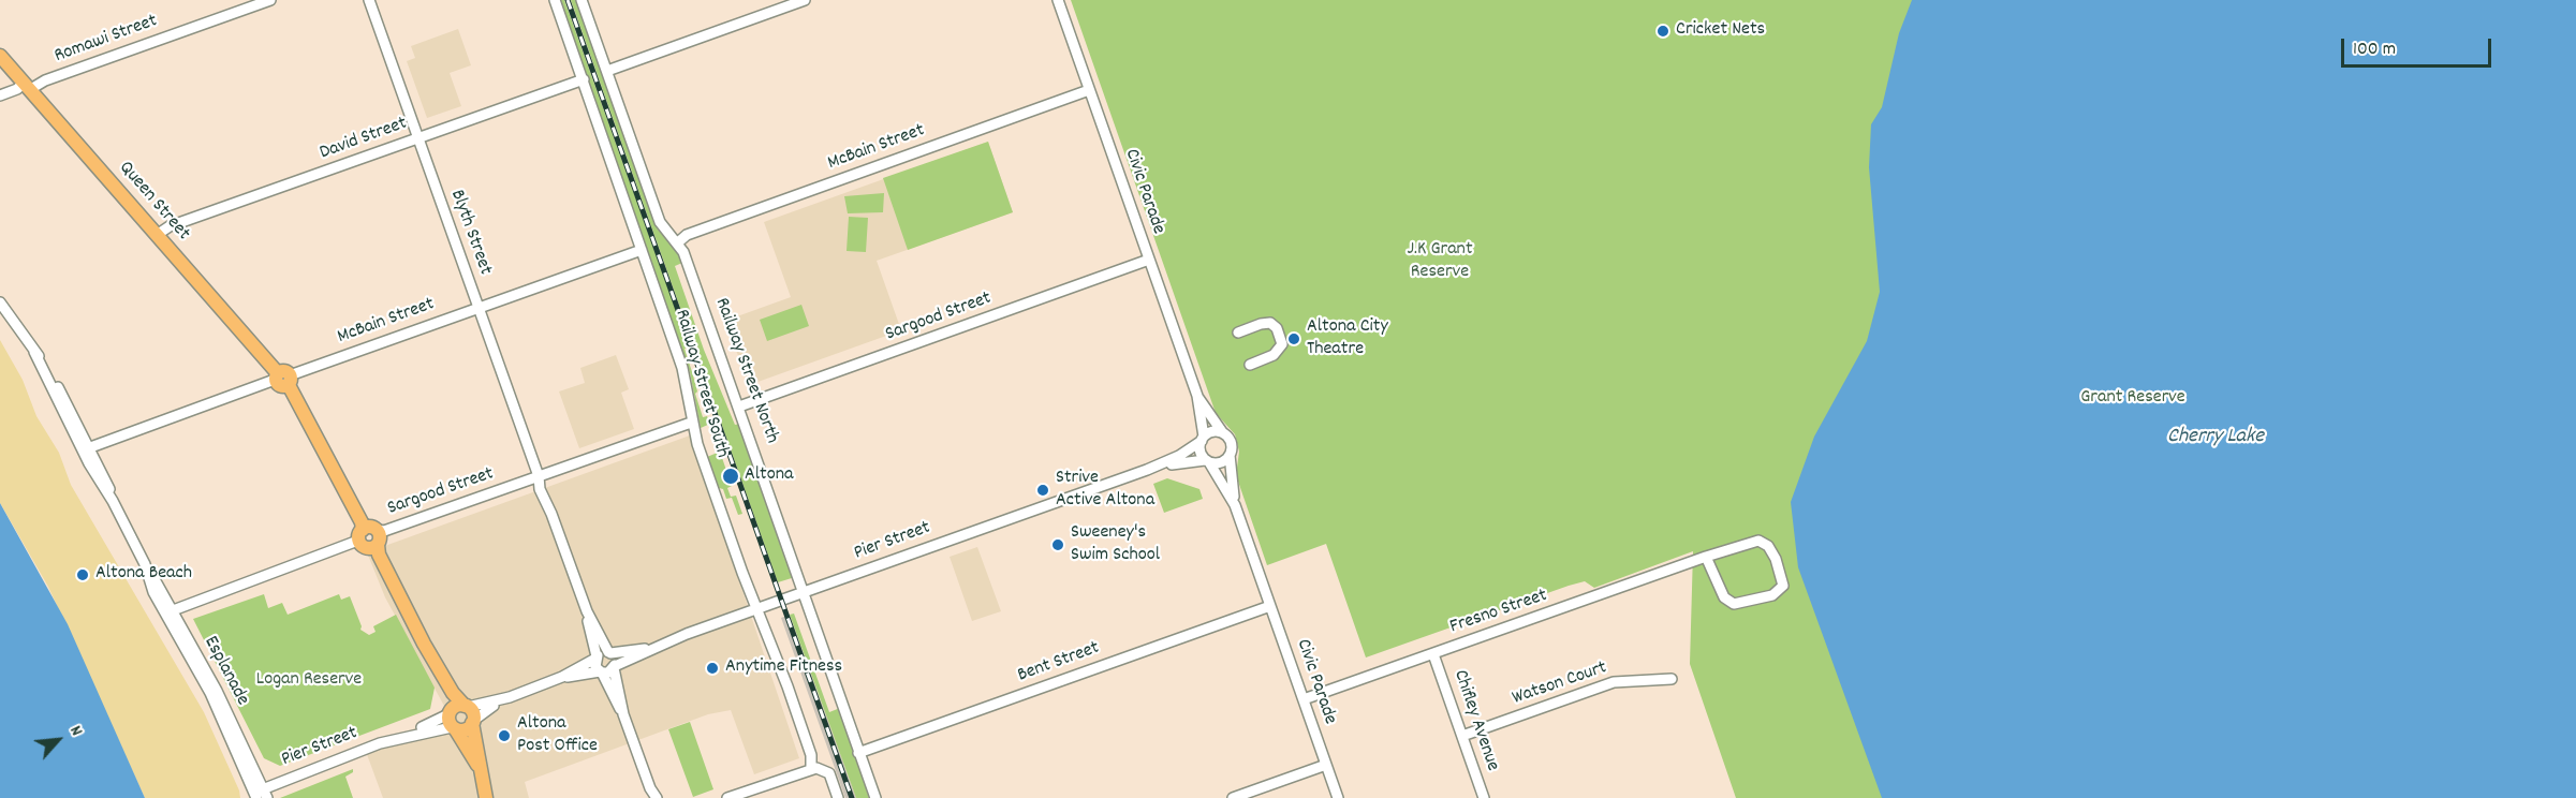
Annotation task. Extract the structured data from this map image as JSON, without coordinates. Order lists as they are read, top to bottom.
{
  "streets": {
    "main road": ["Queen Street"],
    "street": [
      "Romawi Street",
      "David Street",
      "McBain Street",
      "Civic Parade",
      "Blyth Street",
      "Sargood Street",
      "Railway Street North",
      "Railway Street South",
      "Pier Street",
      "Fresno Street",
      "Bent Street",
      "Esplanade",
      "Watson Court",
      "Chifley Avenue"
    ]
  },
  "crossings": [
    ["Romawi Street", "Queen Street"],
    ["David Street", "Queen Street"],
    ["David Street", "Blyth Street"],
    ["David Street", "Railway Street South"],
    ["McBain Street", "Civic Parade"],
    ["McBain Street", "Queen Street"],
    ["McBain Street", "Blyth Street"],
    ["McBain Street", "Railway Street North"],
    ["McBain Street", "Railway Street South"],
    ["McBain Street", "Esplanade"],
    ["Civic Parade", "Sargood Street"],
    ["Civic Parade", "Pier Street"],
    ["Civic Parade", "Fresno Street"],
    ["Civic Parade", "Bent Street"],
    ["Queen Street", "Sargood Street"],
    ["Blyth Street", "Sargood Street"],
    ["Blyth Street", "Pier Street"],
    ["Sargood Street", "Railway Street North"],
    ["Sargood Street", "Railway Street South"],
    ["Sargood Street", "Esplanade"],
    ["Railway Street North", "Pier Street"],
    ["Railway Street North", "Bent Street"],
    ["Railway Street South", "Pier Street"],
    ["Pier Street", "Esplanade"],
    ["Fresno Street", "Chifley Avenue"],
    ["Watson Court", "Chifley Avenue"]
  ],
  "water": ["Cherry Lake"],
  "parks": ["J.K Grant Reserve", "Grant Reserve", "Logan Reserve"],
  "places": [
    "Cricket Nets",
    "Altona City Theatre",
    "Altona",
    "Strive Active Altona",
    "Sweeney's Swim School",
    "Altona Beach",
    "Anytime Fitness",
    "Altona Post Office"
  ],
  "scale_bar": "100 m",
  "north": "top right"
}
